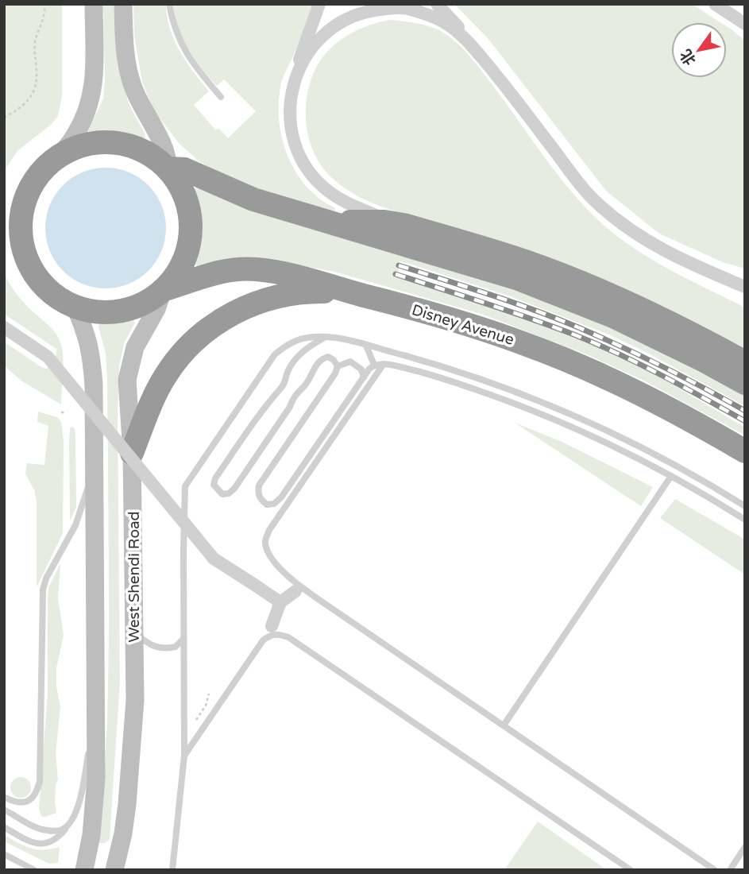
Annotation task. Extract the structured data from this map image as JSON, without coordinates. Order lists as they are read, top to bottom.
{
  "streets": {
    "highway": ["Disney Avenue"],
    "street": ["West Shendi Road"]
  },
  "crossings": [
    ["Disney Avenue", "West Shendi Road"]
  ],
  "north": "bottom left"
}
